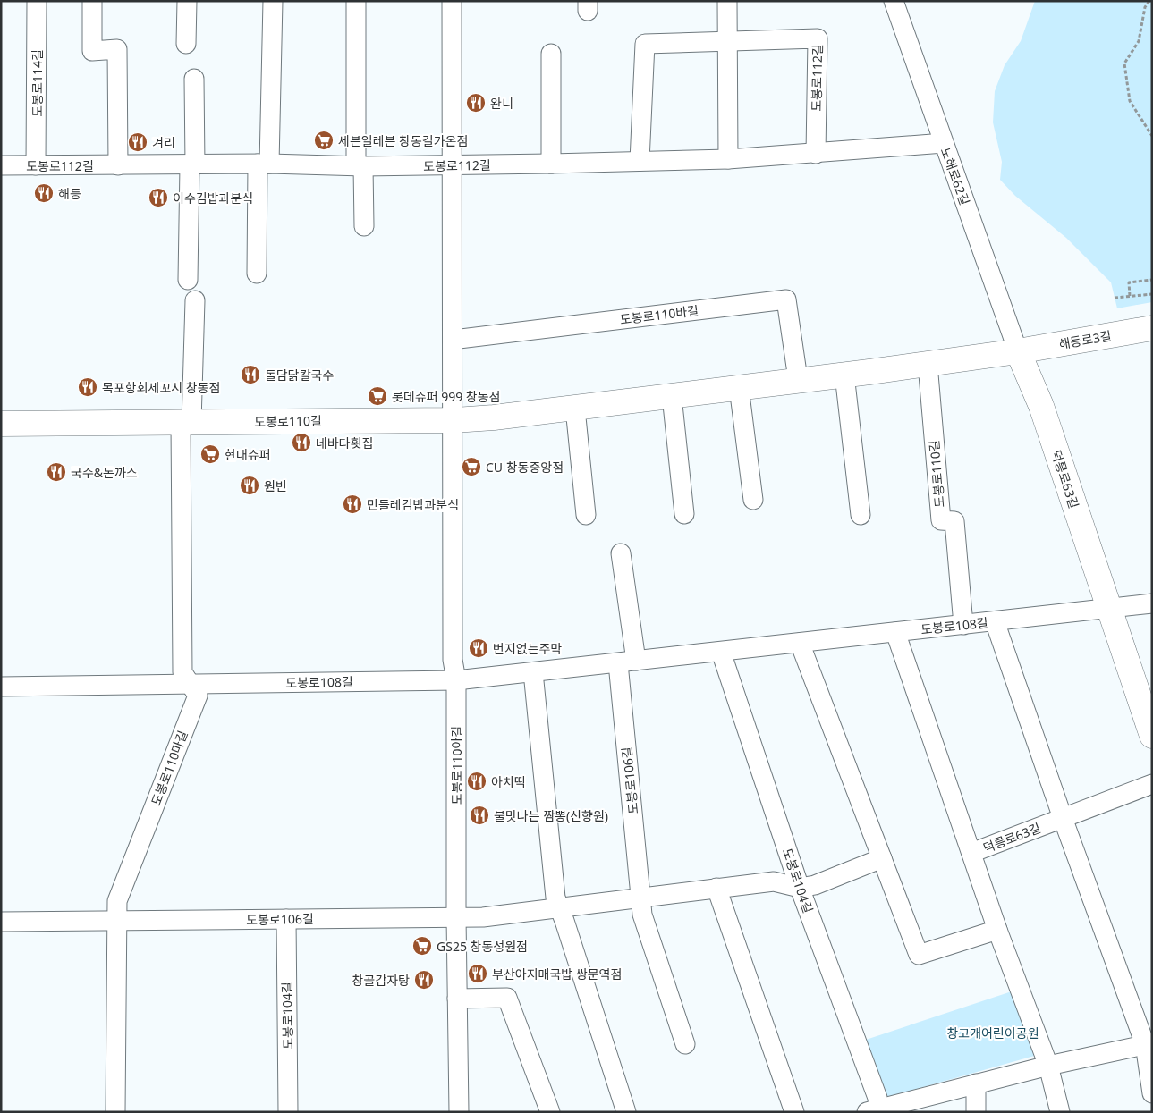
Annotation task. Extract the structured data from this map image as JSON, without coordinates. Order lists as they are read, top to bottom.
{
  "streets": {
    "street": [
      "도봉로112길",
      "도봉로114길",
      "노해로62길",
      "도봉로110바길",
      "해등로3길",
      "도봉로110길",
      "덕릉로63길",
      "도봉로108길",
      "도봉로110아길",
      "도봉로110마길",
      "도봉로106길",
      "도봉로104길"
    ]
  },
  "crossings": [
    ["도봉로112길", "도봉로114길"],
    ["도봉로112길", "노해로62길"],
    ["노해로62길", "해등로3길"],
    ["노해로62길", "도봉로110길"],
    ["노해로62길", "덕릉로63길"],
    ["도봉로110바길", "도봉로110길"],
    ["해등로3길", "도봉로110길"],
    ["해등로3길", "덕릉로63길"],
    ["도봉로110길", "덕릉로63길"],
    ["도봉로110길", "도봉로108길"],
    ["도봉로110길", "도봉로110아길"],
    ["도봉로110길", "도봉로110마길"],
    ["덕릉로63길", "도봉로108길"],
    ["도봉로108길", "도봉로110아길"],
    ["도봉로108길", "도봉로110마길"],
    ["도봉로108길", "도봉로106길"],
    ["도봉로108길", "도봉로104길"],
    ["도봉로110아길", "도봉로106길"],
    ["도봉로110마길", "도봉로106길"],
    ["도봉로106길", "도봉로104길"]
  ],
  "parks": ["창고개어린이공원"],
  "places": {
    "restaurant": [
      "완니",
      "겨리",
      "해등",
      "이수김밥과분식",
      "돌담닭칼국수",
      "목포항회세꼬시 창동점",
      "네바다횟집",
      "국수&돈까스",
      "원빈",
      "민들레김밥과분식",
      "번지없는주막",
      "아치떡",
      "불맛나는 짬뽕(신향원)",
      "부산아지매국밥 쌍문역점",
      "창골감자탕"
    ],
    "supermarket": [
      "세븐일레븐 창동길가온점",
      "롯데슈퍼 999 창동점",
      "현대슈퍼",
      "CU 창동중앙점",
      "GS25 창동성원점"
    ]
  }
}
